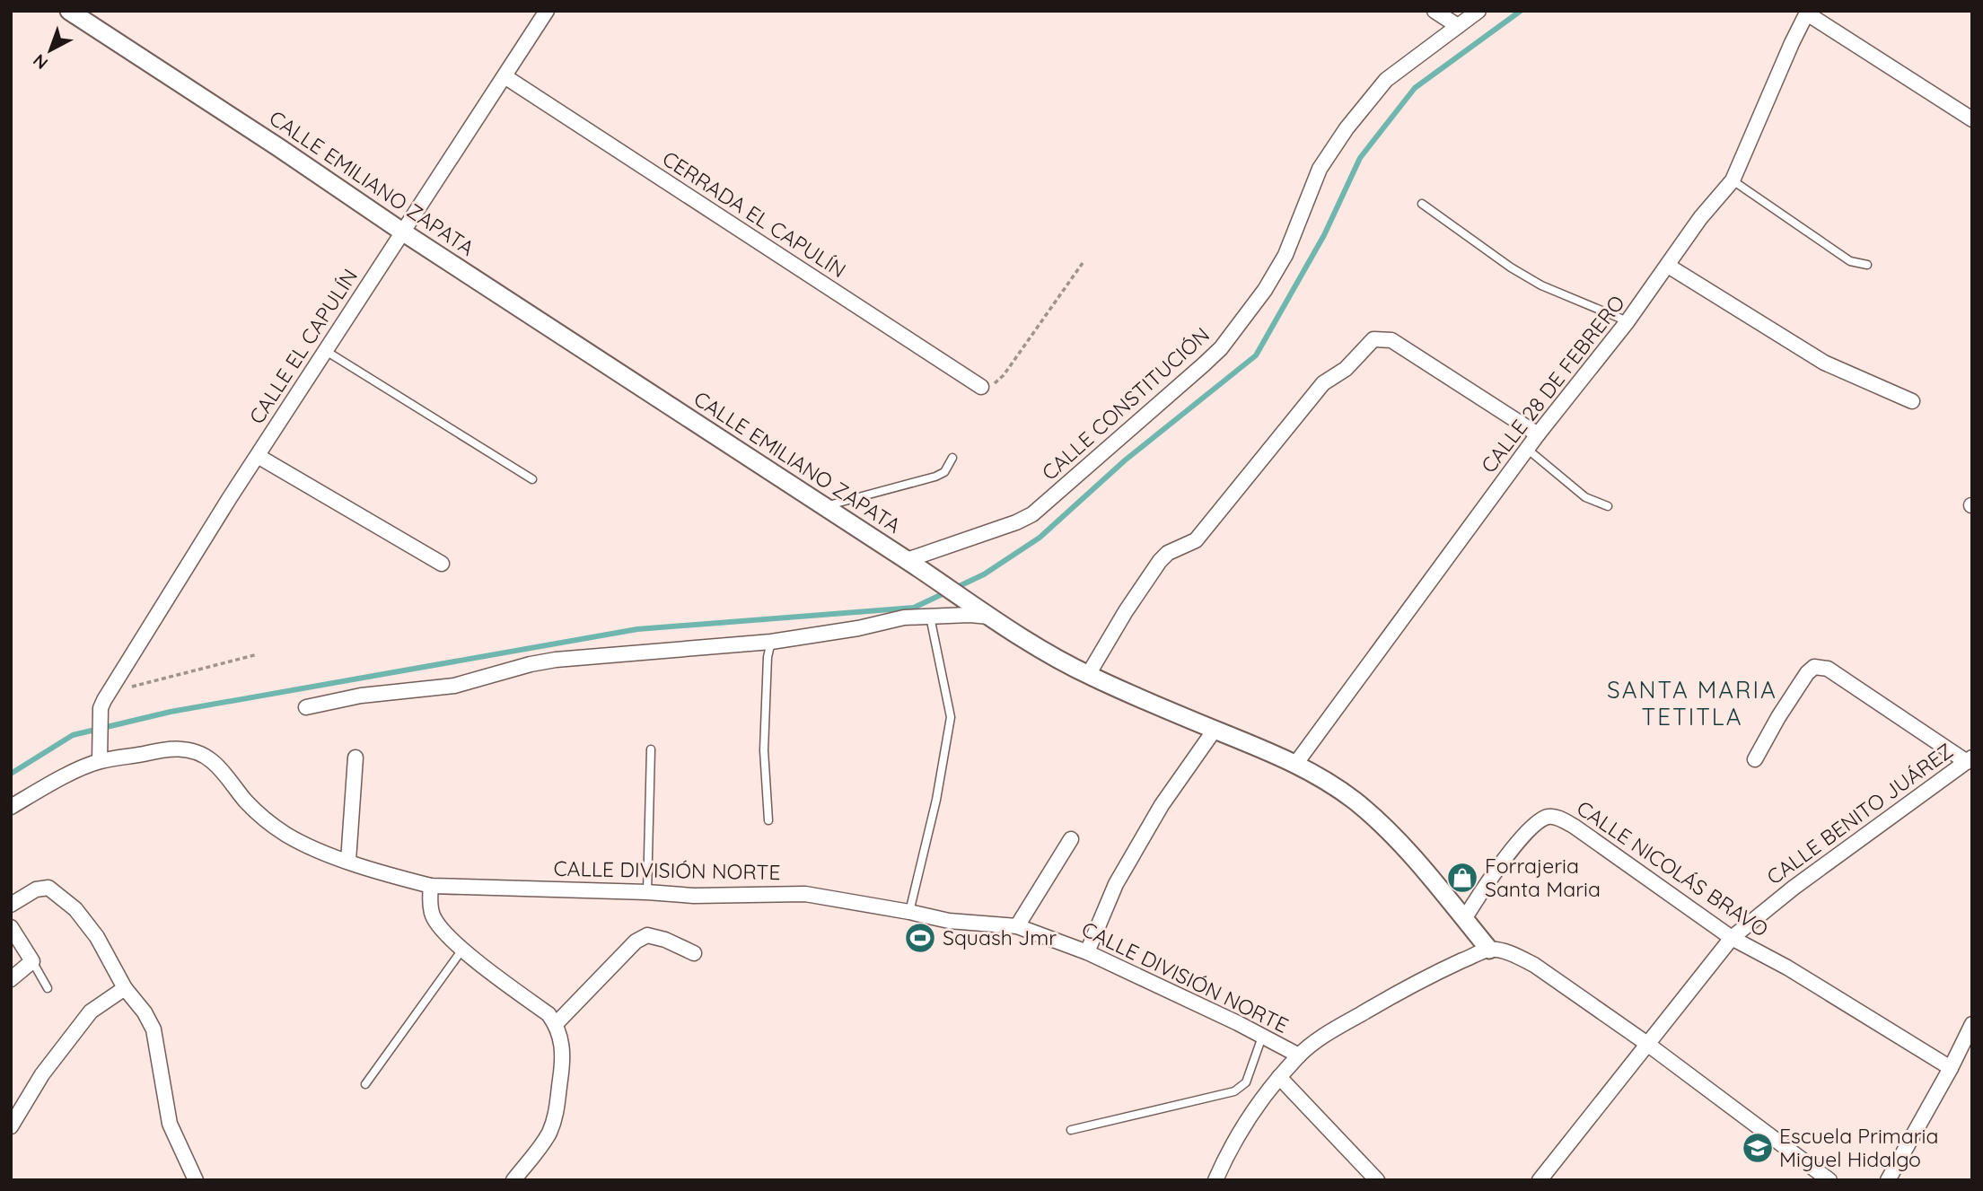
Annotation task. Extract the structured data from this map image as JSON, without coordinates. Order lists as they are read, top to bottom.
{
  "streets": {
    "street": [
      "CALLE EMILIANO ZAPATA",
      "CERRADA EL CAPULÍN",
      "CALLE EL CAPULÍN",
      "CALLE 28 DE FEBRERO",
      "CALLE CONSTITUCIÓN",
      "CALLE BENITO JUÁREZ",
      "CALLE NICOLÁS BRAVO",
      "CALLE DIVISIÓN NORTE"
    ]
  },
  "crossings": [
    ["CALLE EMILIANO ZAPATA", "CALLE EL CAPULÍN"],
    ["CALLE EMILIANO ZAPATA", "CALLE 28 DE FEBRERO"],
    ["CALLE EMILIANO ZAPATA", "CALLE CONSTITUCIÓN"],
    ["CALLE EMILIANO ZAPATA", "CALLE NICOLÁS BRAVO"],
    ["CERRADA EL CAPULÍN", "CALLE EL CAPULÍN"],
    ["CALLE EL CAPULÍN", "CALLE DIVISIÓN NORTE"],
    ["CALLE BENITO JUÁREZ", "CALLE NICOLÁS BRAVO"]
  ],
  "districts": ["SANTA MARIA TETITLA"],
  "places": {
    "shop": ["Forrajeria Santa Maria"],
    "sports": ["Squash Jmr"],
    "school or university": ["Escuela Primaria Miguel Hidalgo"]
  },
  "north": "bottom left"
}
